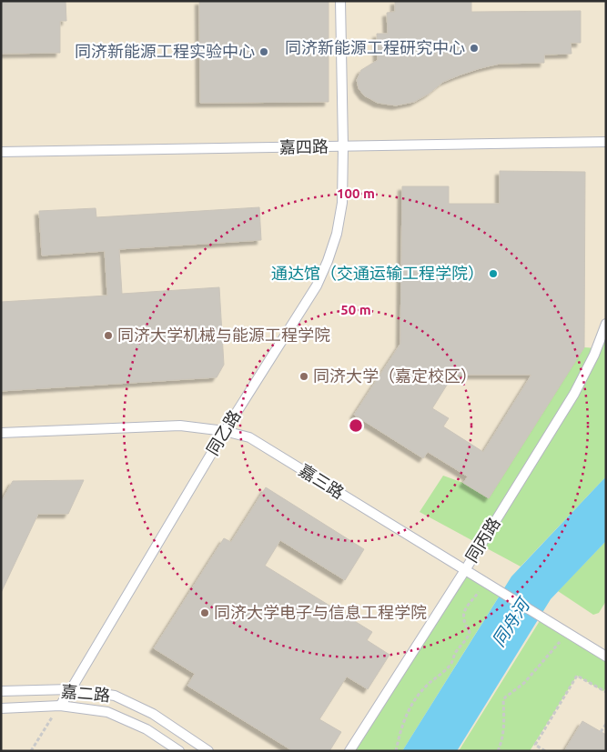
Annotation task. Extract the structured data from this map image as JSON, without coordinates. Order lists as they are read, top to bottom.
{
  "streets": {
    "lane": [
      "嘉四路",
      "同乙路",
      "嘉三路",
      "同丙路",
      "嘉二路"
    ]
  },
  "crossings": [
    ["嘉四路", "同乙路"],
    ["同乙路", "嘉三路"],
    ["同乙路", "嘉二路"],
    ["嘉三路", "同丙路"]
  ],
  "water": ["同舟河"],
  "places": [
    "同济新能源工程研究中心",
    "同济新能源工程实验中心",
    "通达馆（交通运输工程学院）",
    "同济大学机械与能源工程学院",
    "同济大学（嘉定校区）",
    "同济大学电子与信息工程学院"
  ],
  "rings": ["100 m", "50 m"]
}
